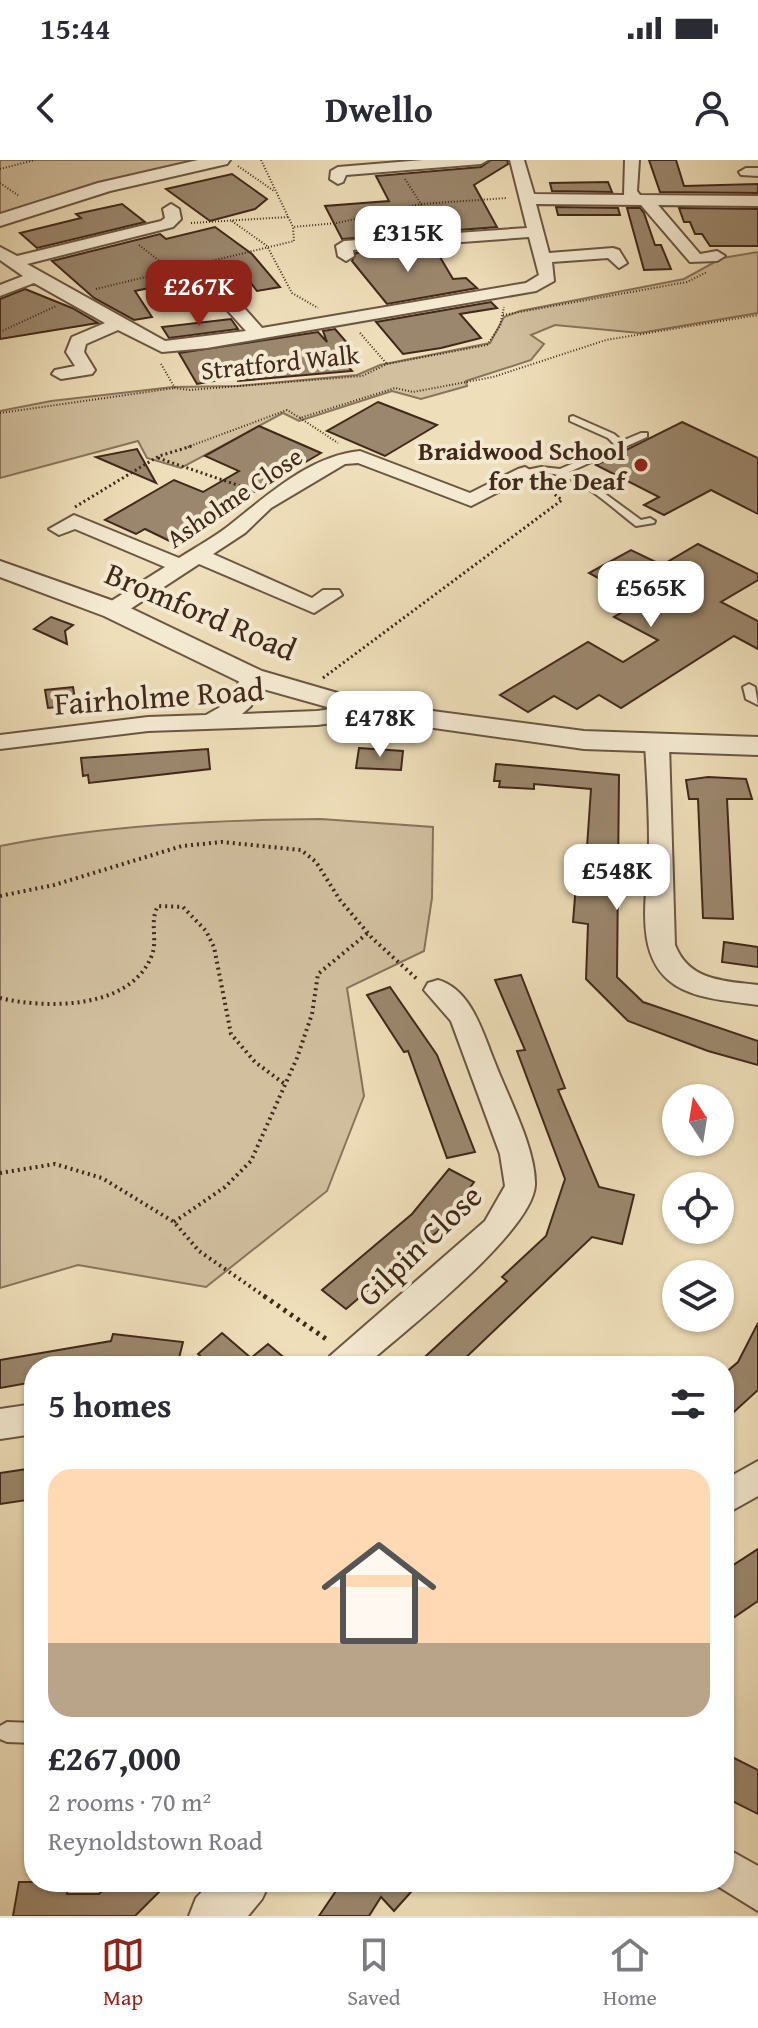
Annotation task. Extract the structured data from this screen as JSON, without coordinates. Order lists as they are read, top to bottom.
{
  "streets": {
    "street": [
      "Asholme Close",
      "Bromford Road",
      "Fairholme Road",
      "Gilpin Close"
    ],
    "path": ["Stratford Walk"]
  },
  "crossings": [
    ["Asholme Close", "Bromford Road"],
    ["Bromford Road", "Fairholme Road"]
  ],
  "places": ["Braidwood School for the Deaf"],
  "north": "top",
  "page": {
    "status": "15:44",
    "header": "Dwello",
    "price": [
      "£315K",
      "£267K",
      "£565K",
      "£478K",
      "£548K"
    ],
    "heading": "5 homes",
    "list": [
      {
        "name": "£267,000",
        "note": "2 rooms · 70 m² · Reynoldstown Road"
      }
    ],
    "tabs": ["Map", "Saved", "Home"]
  }
}
